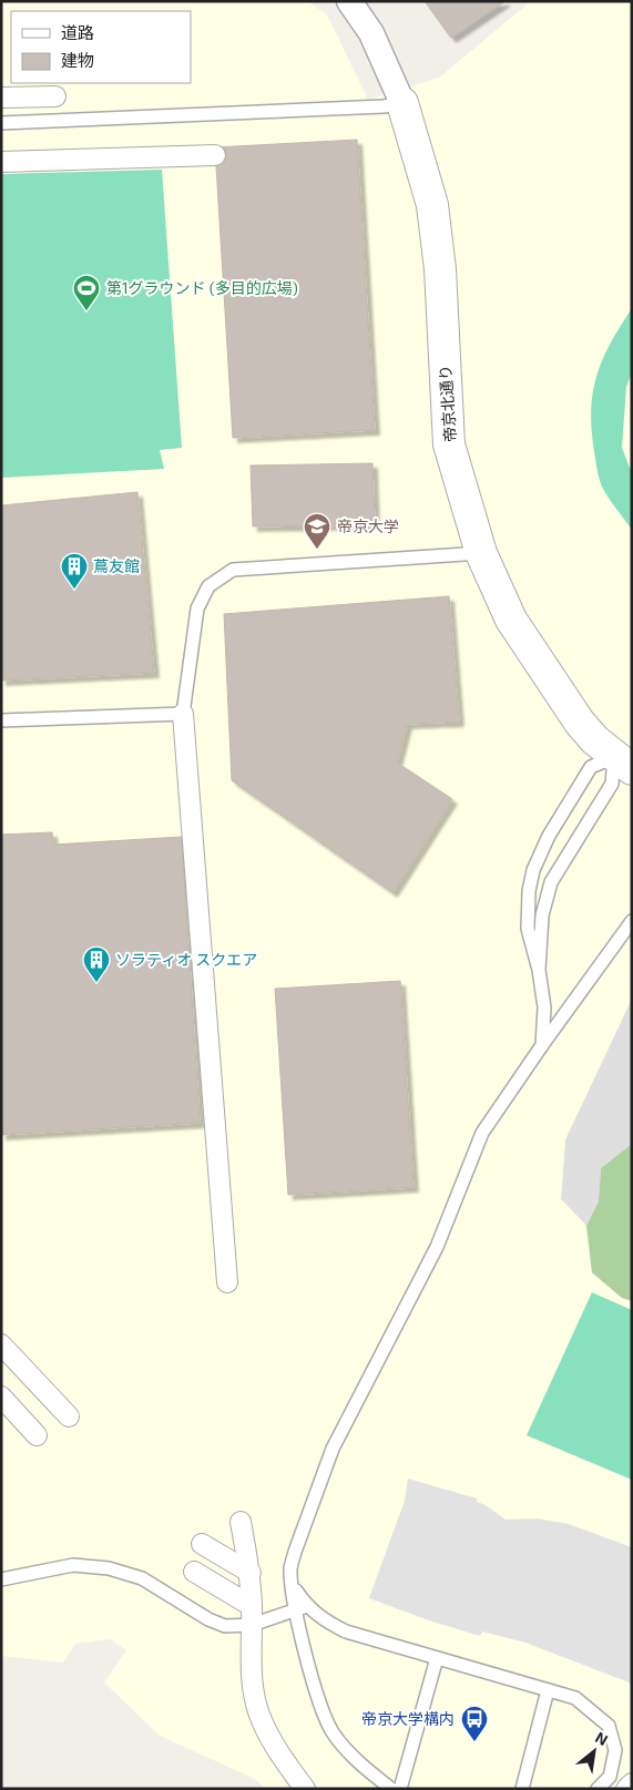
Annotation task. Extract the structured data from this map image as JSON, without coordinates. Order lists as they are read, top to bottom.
{
  "streets": {
    "street": ["帝京北通り"]
  },
  "places": {
    "sports": ["第1グラウンド (多目的広場)"],
    "school or university": ["帝京大学"],
    "building": ["蔦友館", "ソラティオ スクエア"],
    "bus stop": ["帝京大学構内"]
  },
  "legend": ["道路", "建物"],
  "north": "top right"
}
